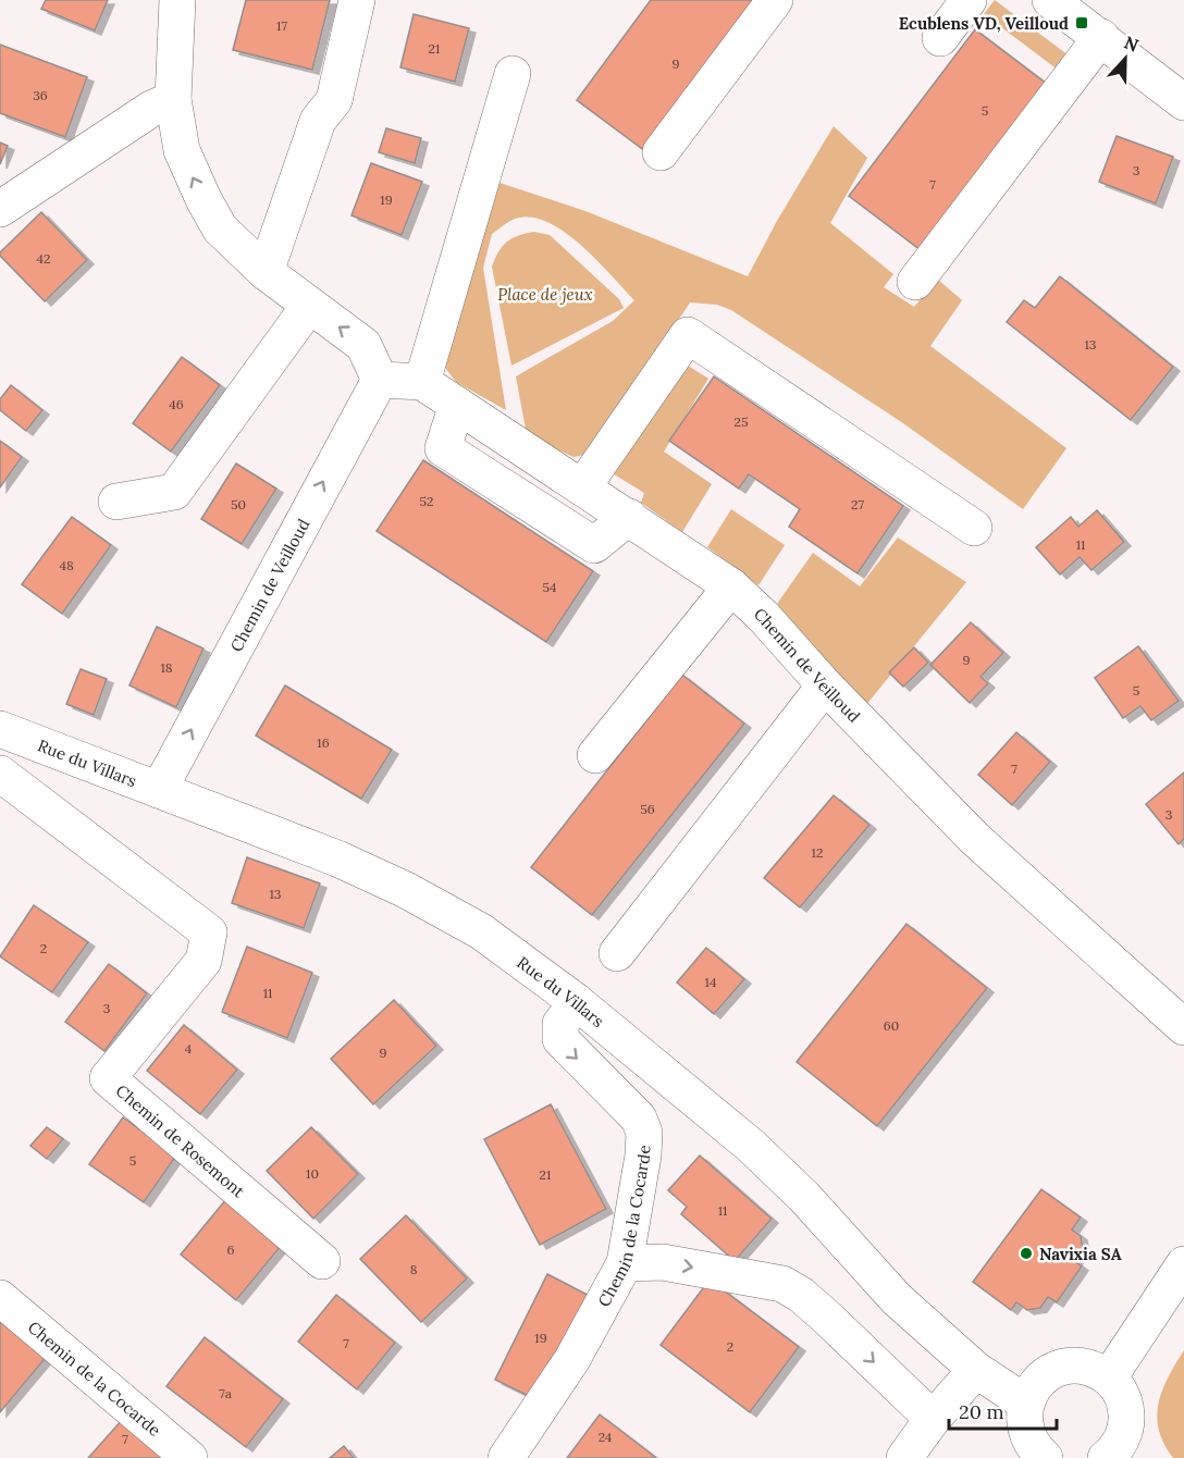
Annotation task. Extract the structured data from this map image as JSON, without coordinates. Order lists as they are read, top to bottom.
{
  "streets": {
    "street": [
      "Chemin de Veilloud",
      "Rue du Villars",
      "Chemin de Rosemont",
      "Chemin de la Cocarde"
    ]
  },
  "crossings": [
    ["Chemin de Veilloud", "Rue du Villars"],
    ["Rue du Villars", "Chemin de la Cocarde"]
  ],
  "parks": ["Place de jeux"],
  "places": {
    "transit": ["Ecublens VD, Veilloud"],
    "other": ["Navixia SA"]
  },
  "house_numbers": [
    "17",
    "21",
    "9",
    "36",
    "5",
    "3",
    "7",
    "19",
    "42",
    "13",
    "46",
    "25",
    "52",
    "50",
    "27",
    "11",
    "48",
    "54",
    "9",
    "18",
    "5",
    "16",
    "7",
    "56",
    "3",
    "12",
    "13",
    "2",
    "14",
    "11",
    "3",
    "60",
    "4",
    "9",
    "5",
    "10",
    "21",
    "11",
    "6",
    "8",
    "19",
    "7",
    "2",
    "7a",
    "24",
    "7"
  ],
  "scale_bar": "20 m",
  "north": "top"
}
